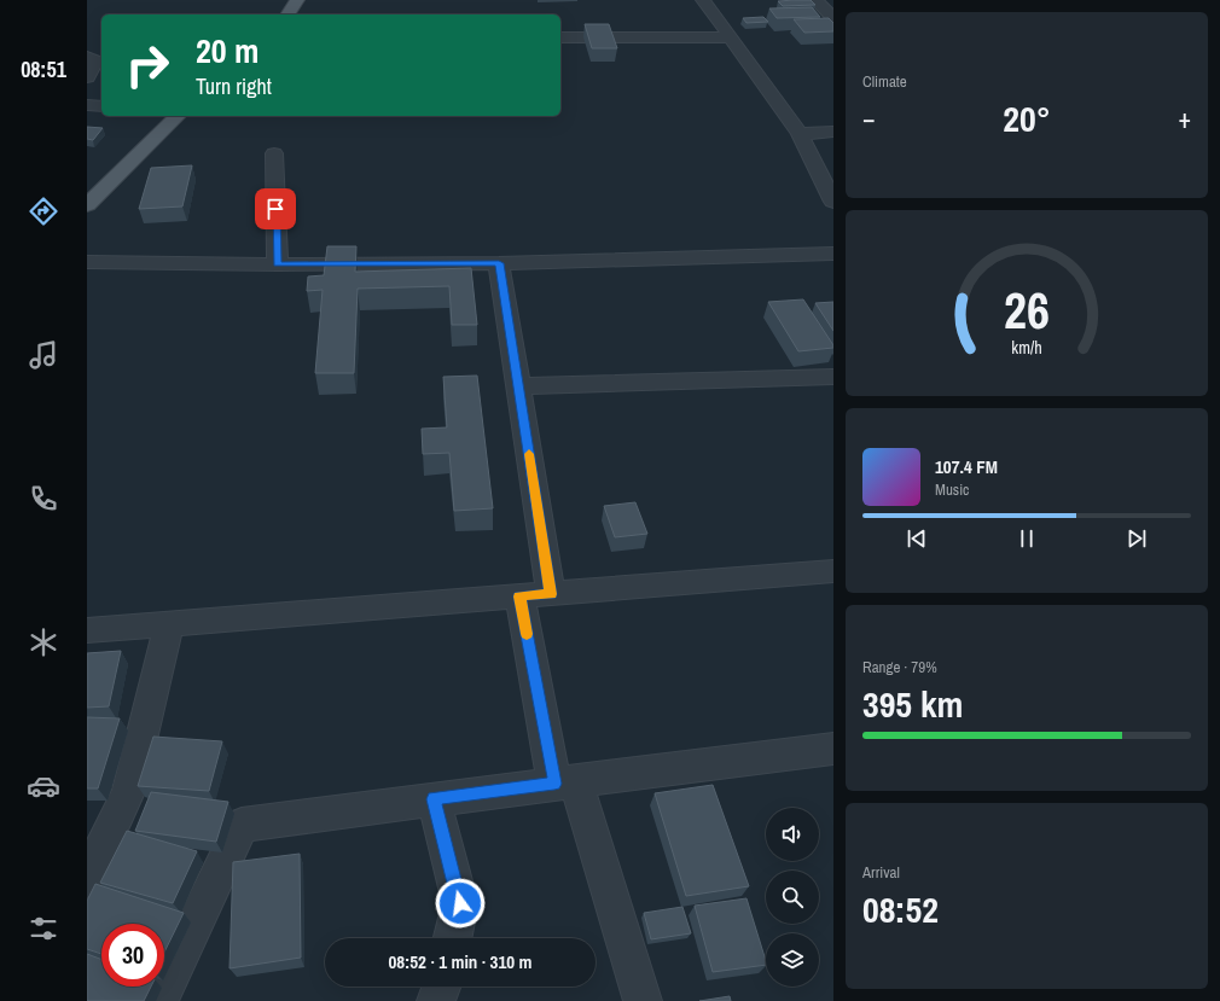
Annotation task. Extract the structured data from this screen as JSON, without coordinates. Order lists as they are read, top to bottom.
{
  "page": {
    "tabs": "08:51",
    "tile": [
      "Climate",
      ["Range · 79%", "395 km"],
      ["Arrival", "08:52"]
    ],
    "turn": ["20 m", "Turn right"],
    "heat": ["−", "20°", "+"],
    "song": ["107.4 FM", "Music"],
    "limit": "30",
    "trip": "08:52 · 1 min · 310 m",
    "gauge": ["26", "km/h"]
  }
}
